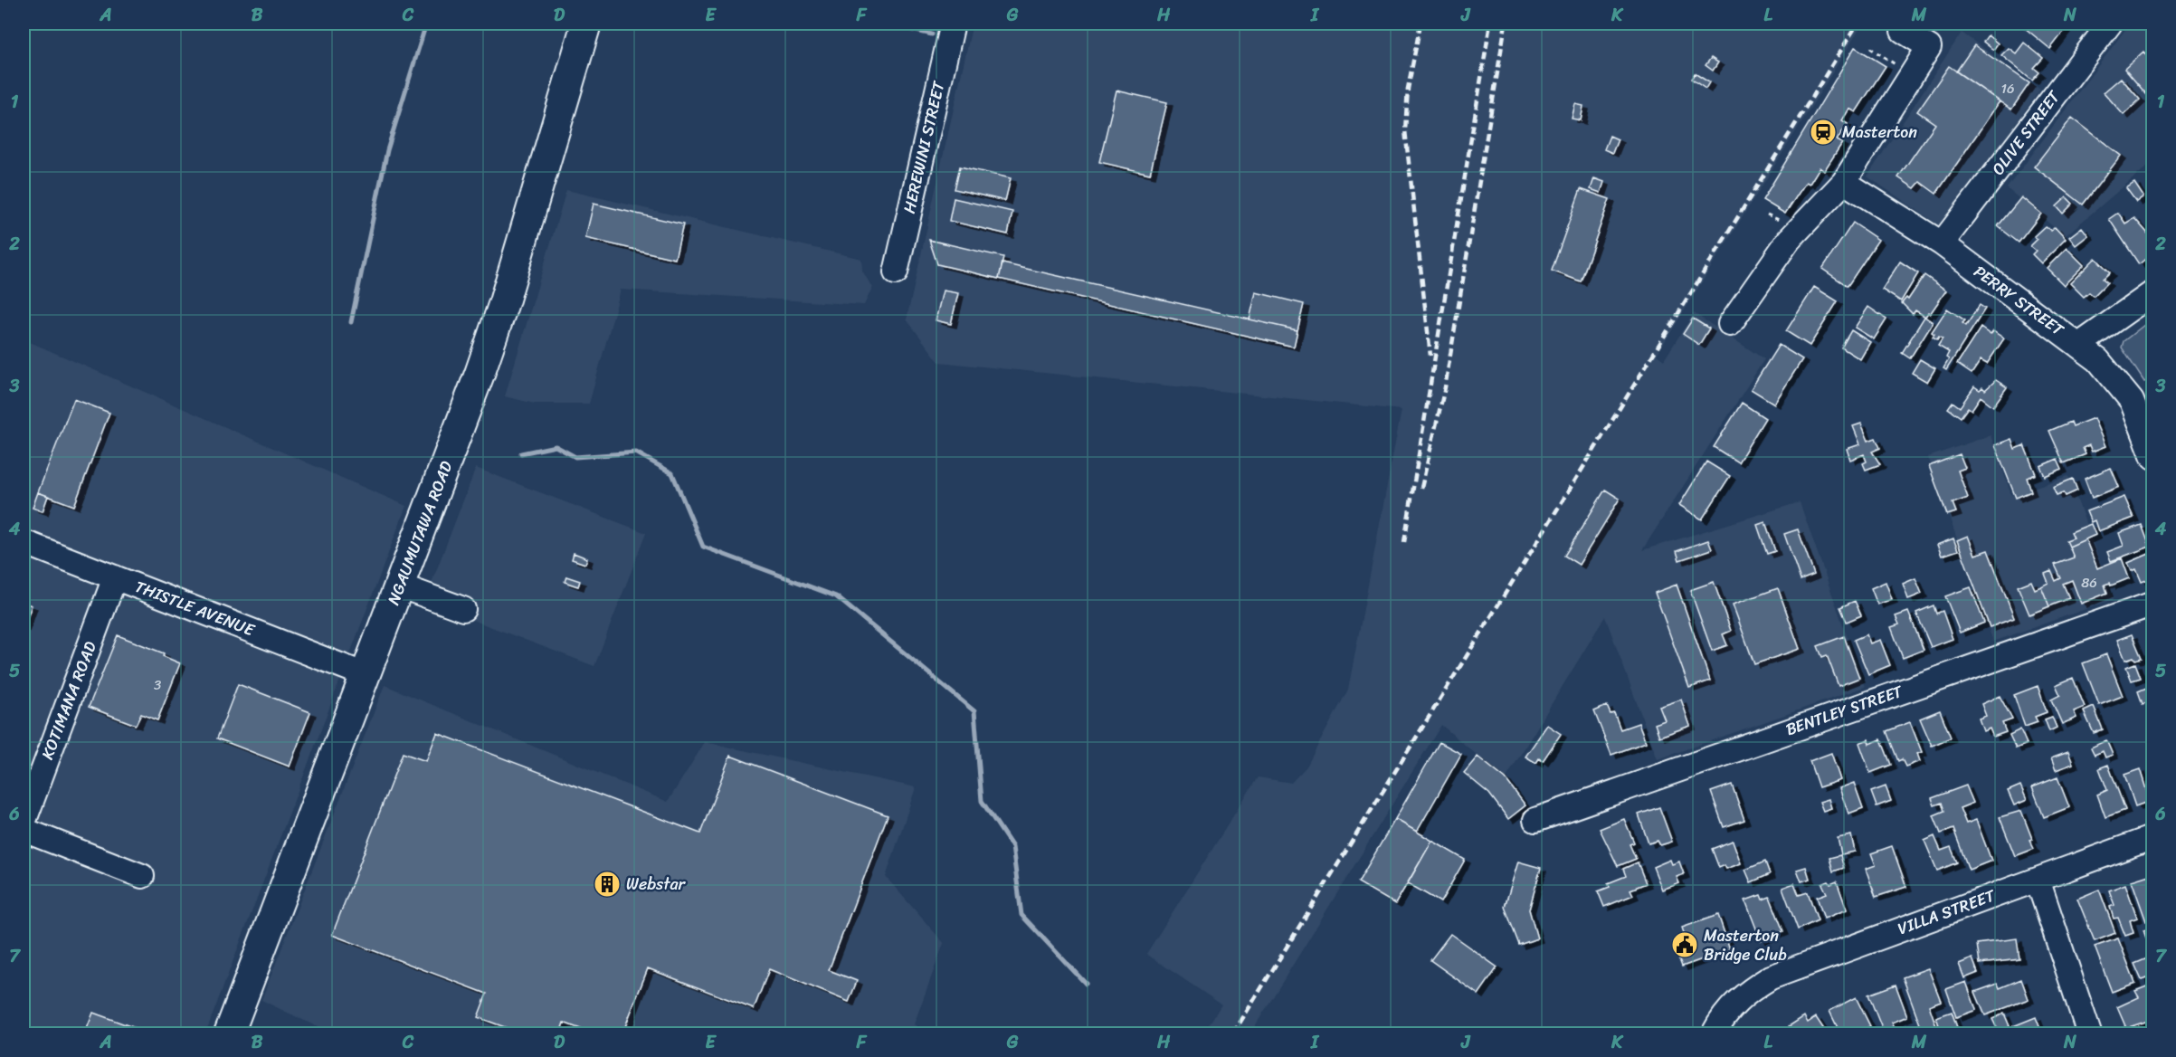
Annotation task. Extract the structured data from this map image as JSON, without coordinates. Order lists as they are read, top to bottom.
{
  "streets": {
    "main road": ["NGAUMUTAWA ROAD"],
    "street": [
      "OLIVE STREET",
      "HEREWINI STREET",
      "PERRY STREET",
      "THISTLE AVENUE",
      "KOTIMANA ROAD",
      "BENTLEY STREET",
      "VILLA STREET"
    ]
  },
  "crossings": [
    ["OLIVE STREET", "PERRY STREET"],
    ["NGAUMUTAWA ROAD", "THISTLE AVENUE"],
    ["THISTLE AVENUE", "KOTIMANA ROAD"]
  ],
  "places": {
    "station": ["Masterton"],
    "building": ["Webstar"],
    "public building": ["Masterton Bridge Club"]
  },
  "house_numbers": ["16", "86", "3"],
  "grid": {
    "columns": [
      "A",
      "B",
      "C",
      "D",
      "E",
      "F",
      "G",
      "H",
      "I",
      "J",
      "K",
      "L",
      "M",
      "N"
    ],
    "rows": [
      "1",
      "2",
      "3",
      "4",
      "5",
      "6",
      "7"
    ]
  }
}
